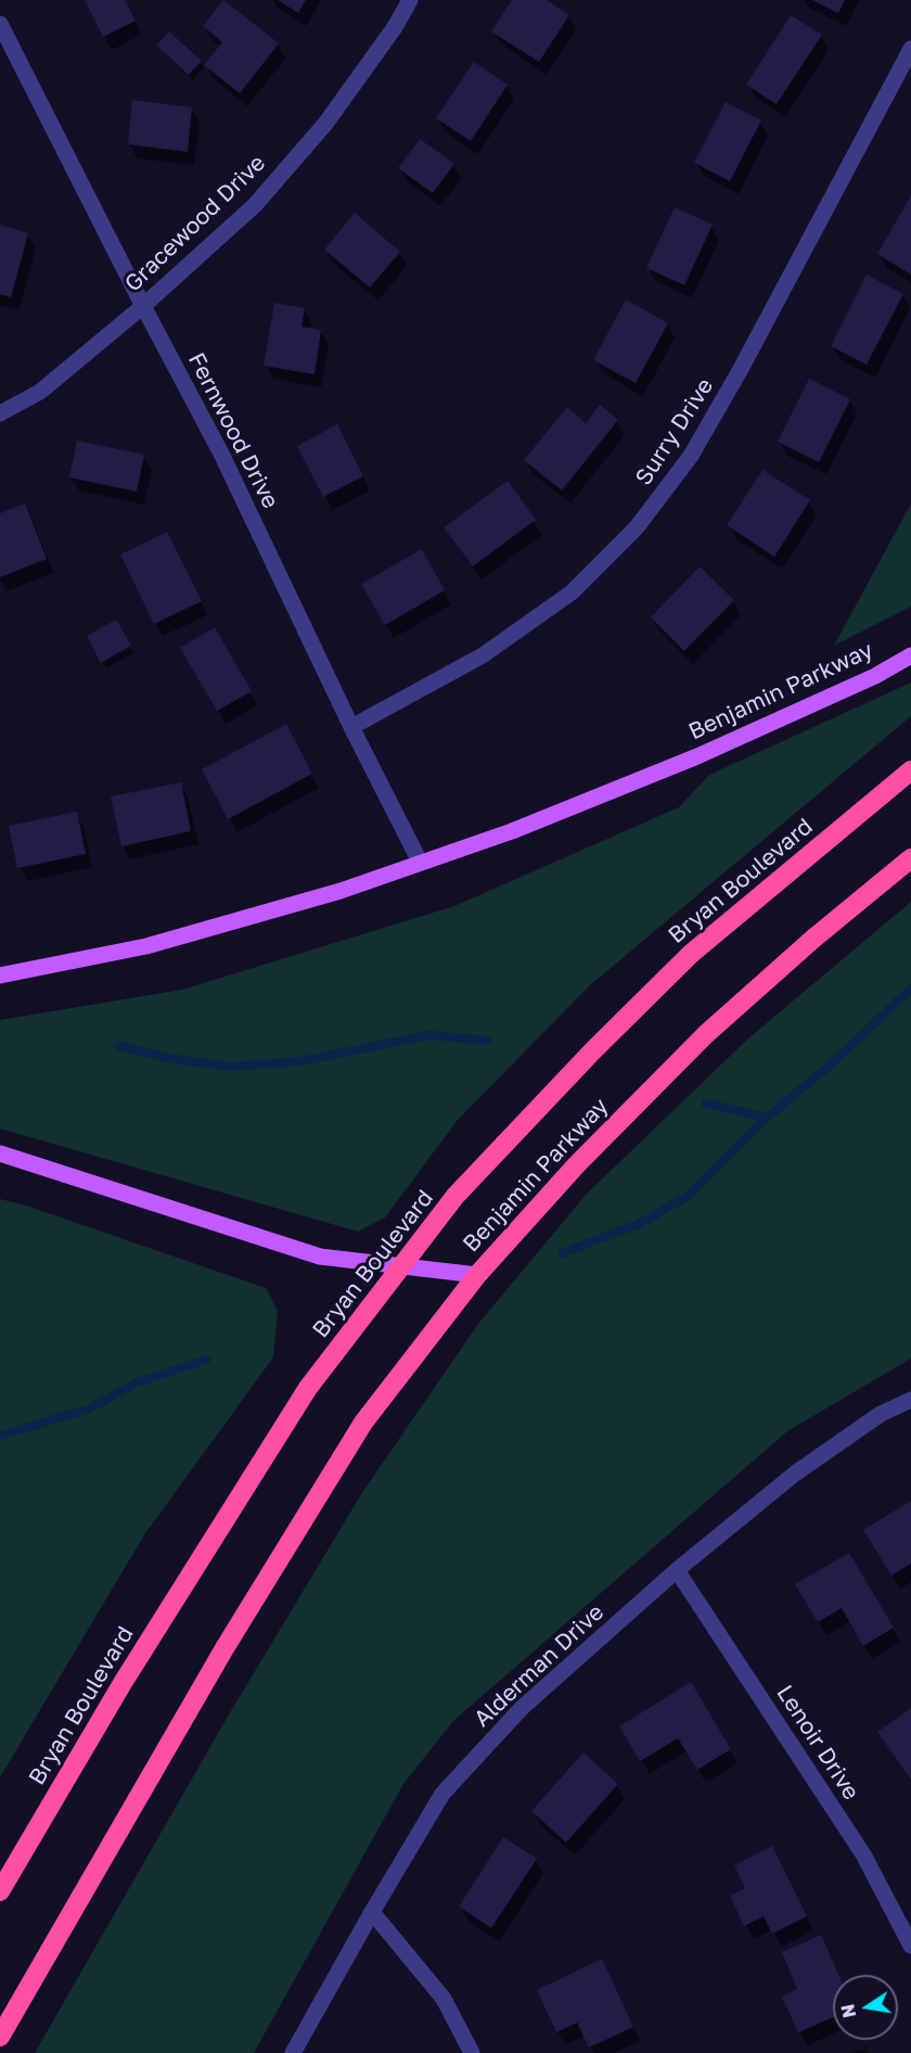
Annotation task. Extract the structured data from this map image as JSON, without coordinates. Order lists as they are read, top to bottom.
{
  "streets": {
    "highway": ["Benjamin Parkway", "Bryan Boulevard"],
    "street": [
      "Gracewood Drive",
      "Fernwood Drive",
      "Surry Drive",
      "Alderman Drive",
      "Lenoir Drive"
    ]
  },
  "crossings": [
    ["Gracewood Drive", "Fernwood Drive"],
    ["Fernwood Drive", "Surry Drive"],
    ["Fernwood Drive", "Benjamin Parkway"],
    ["Benjamin Parkway", "Bryan Boulevard"],
    ["Alderman Drive", "Lenoir Drive"]
  ],
  "north": "left"
}
